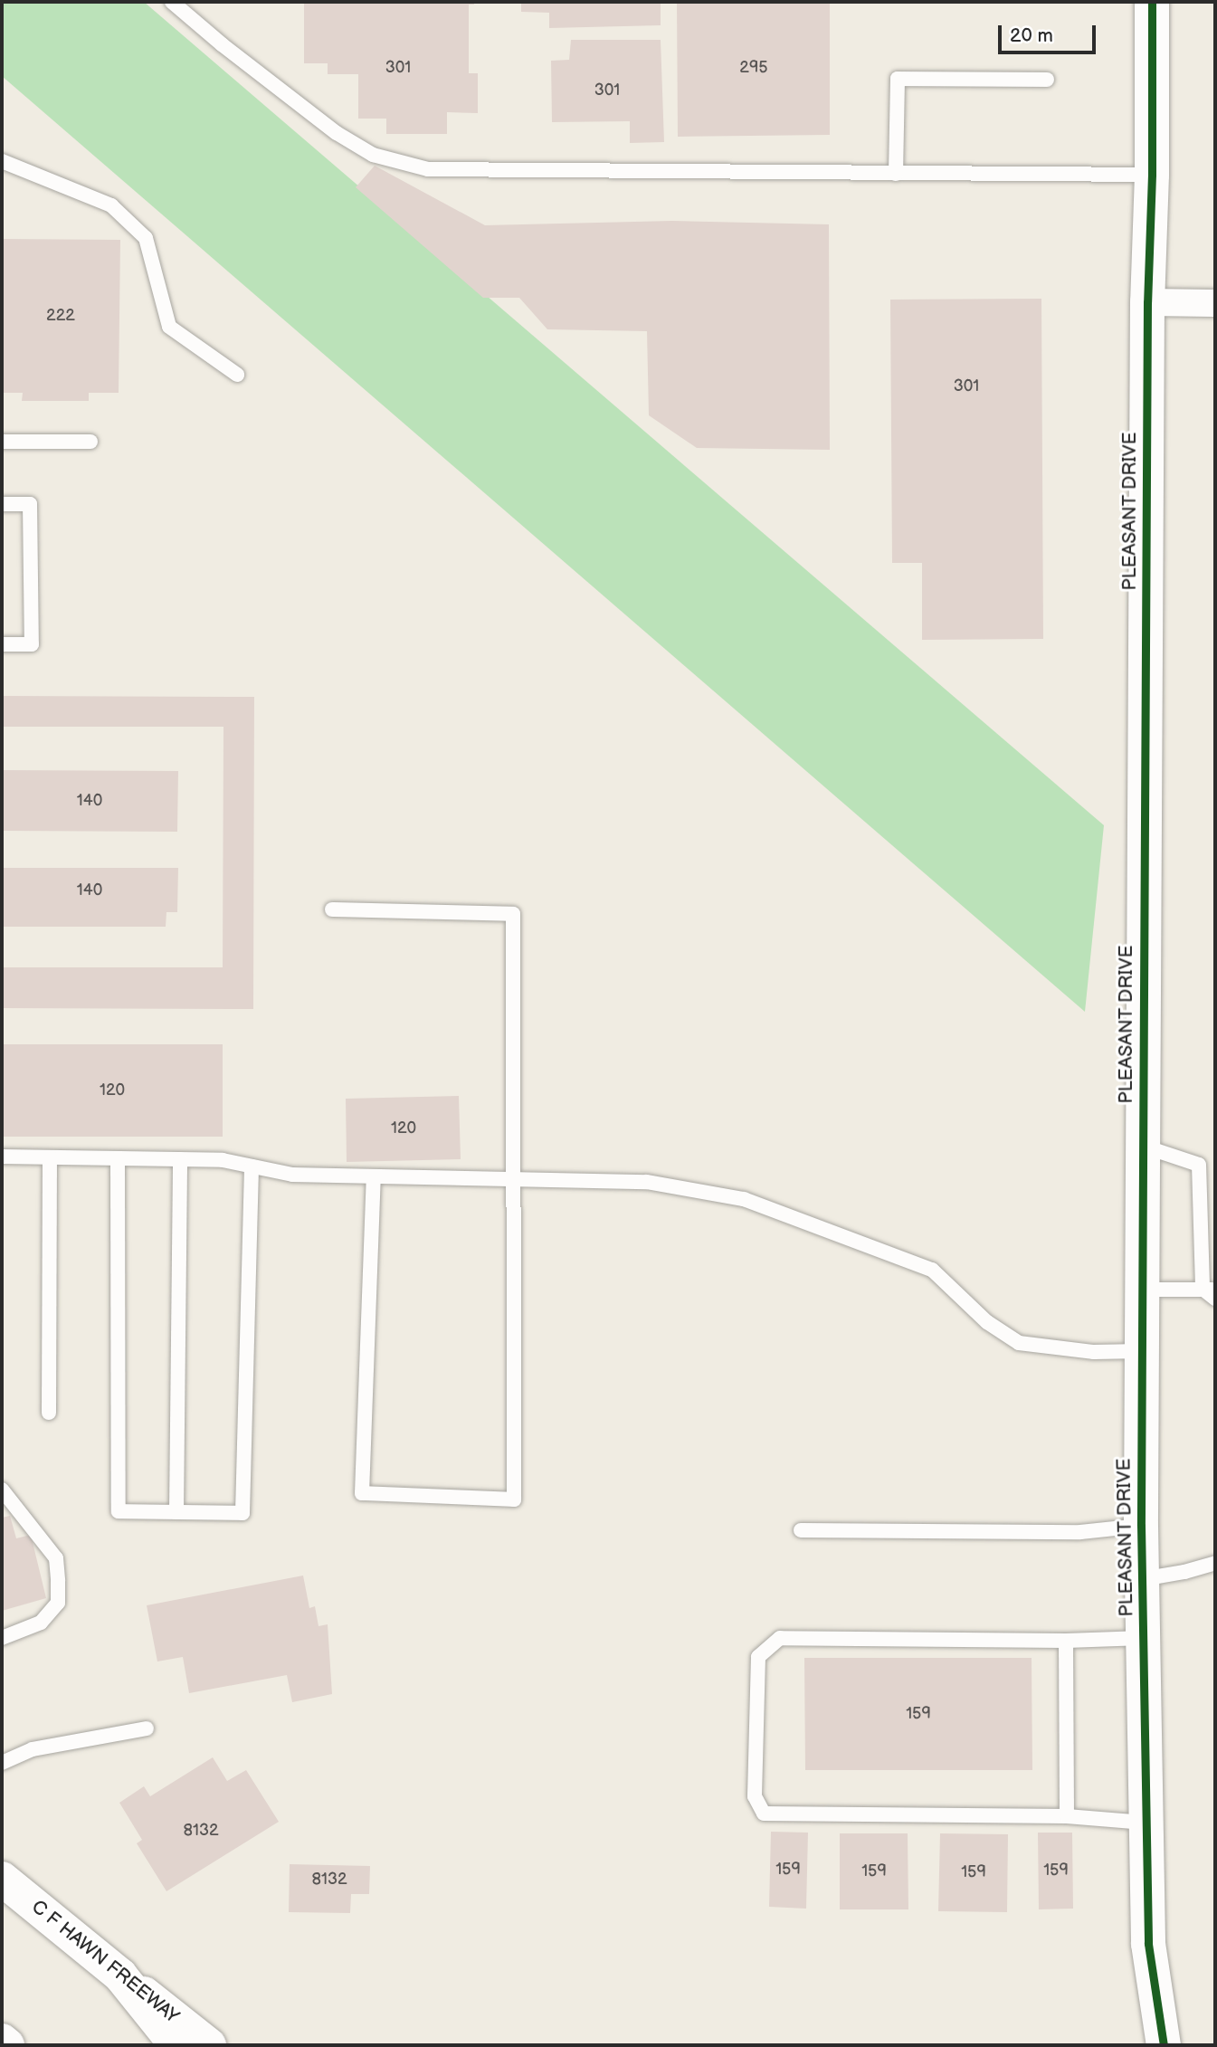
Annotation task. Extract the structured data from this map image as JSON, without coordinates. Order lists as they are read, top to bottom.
{
  "streets": {
    "main road": ["PLEASANT DRIVE", "C F HAWN FREEWAY"]
  },
  "house_numbers": [
    "301",
    "295",
    "301",
    "222",
    "301",
    "140",
    "140",
    "120",
    "120",
    "159",
    "8132",
    "159",
    "159",
    "159",
    "159",
    "8132"
  ],
  "scale_bar": "20 m"
}
